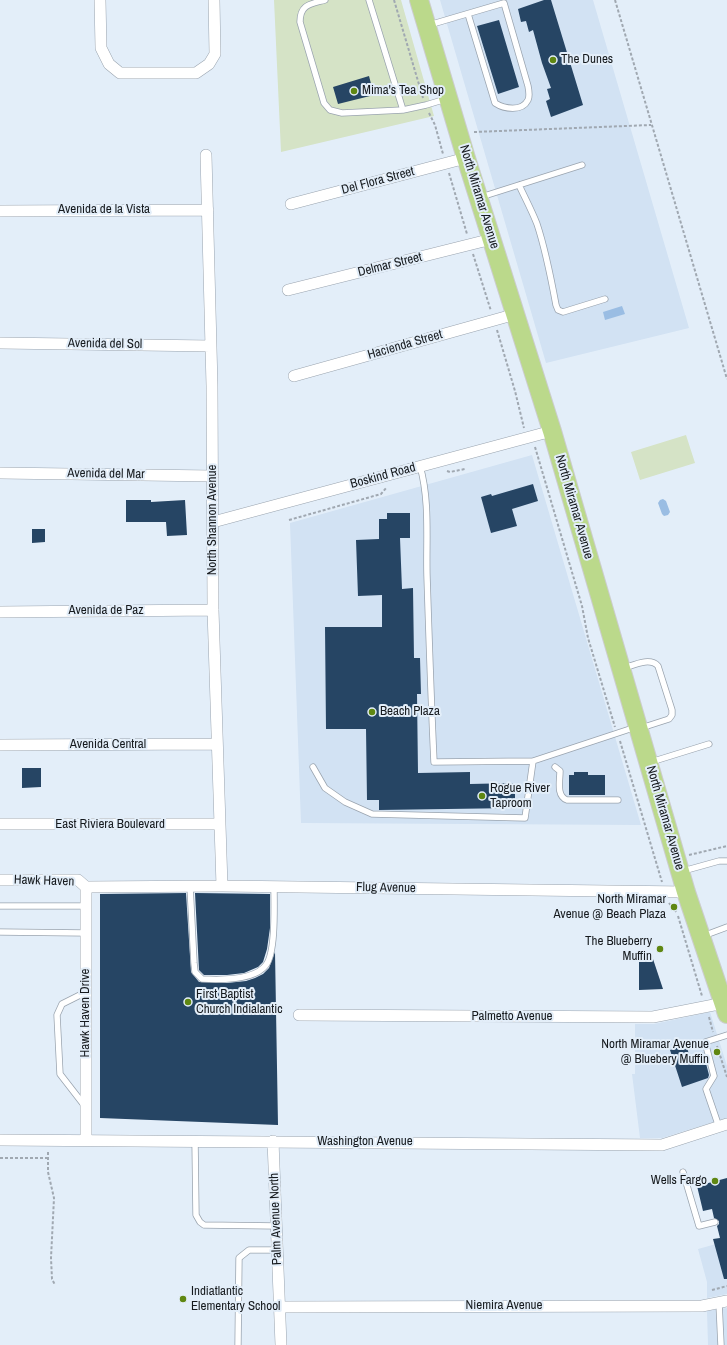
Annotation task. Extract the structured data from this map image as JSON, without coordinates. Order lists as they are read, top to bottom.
{
  "streets": {
    "main road": ["North Miramar Avenue"],
    "street": [
      "Del Flora Street",
      "Avenida de la Vista",
      "Delmar Street",
      "Avenida del Sol",
      "Hacienda Street",
      "Avenida del Mar",
      "Boskind Road",
      "North Shannon Avenue",
      "Avenida de Paz",
      "Avenida Central",
      "East Riviera Boulevard",
      "Hawk Haven",
      "Flug Avenue",
      "Hawk Haven Drive",
      "Palmetto Avenue",
      "Washington Avenue",
      "Palm Avenue North",
      "Niemira Avenue"
    ]
  },
  "crossings": [
    ["Del Flora Street", "North Miramar Avenue"],
    ["North Miramar Avenue", "Delmar Street"],
    ["North Miramar Avenue", "Hacienda Street"],
    ["North Miramar Avenue", "Boskind Road"],
    ["North Miramar Avenue", "Flug Avenue"],
    ["North Miramar Avenue", "Palmetto Avenue"],
    ["Avenida de la Vista", "North Shannon Avenue"],
    ["Avenida del Sol", "North Shannon Avenue"],
    ["Avenida del Mar", "North Shannon Avenue"],
    ["Boskind Road", "North Shannon Avenue"],
    ["North Shannon Avenue", "Avenida de Paz"],
    ["North Shannon Avenue", "Avenida Central"],
    ["North Shannon Avenue", "East Riviera Boulevard"],
    ["North Shannon Avenue", "Flug Avenue"],
    ["Hawk Haven", "Flug Avenue"],
    ["Hawk Haven", "Hawk Haven Drive"],
    ["Flug Avenue", "Hawk Haven Drive"],
    ["Hawk Haven Drive", "Washington Avenue"],
    ["Washington Avenue", "Palm Avenue North"],
    ["Palm Avenue North", "Niemira Avenue"]
  ],
  "places": [
    "The Dunes",
    "Mima's Tea Shop",
    "Beach Plaza",
    "Rogue River Taproom",
    "North Miramar Avenue @ Beach Plaza",
    "The Blueberry Muffin",
    "First Baptist Church Indialantic",
    "North Miramar Avenue @ Bluebery Muffin",
    "Wells Fargo",
    "Indiatlantic Elementary School"
  ]
}
